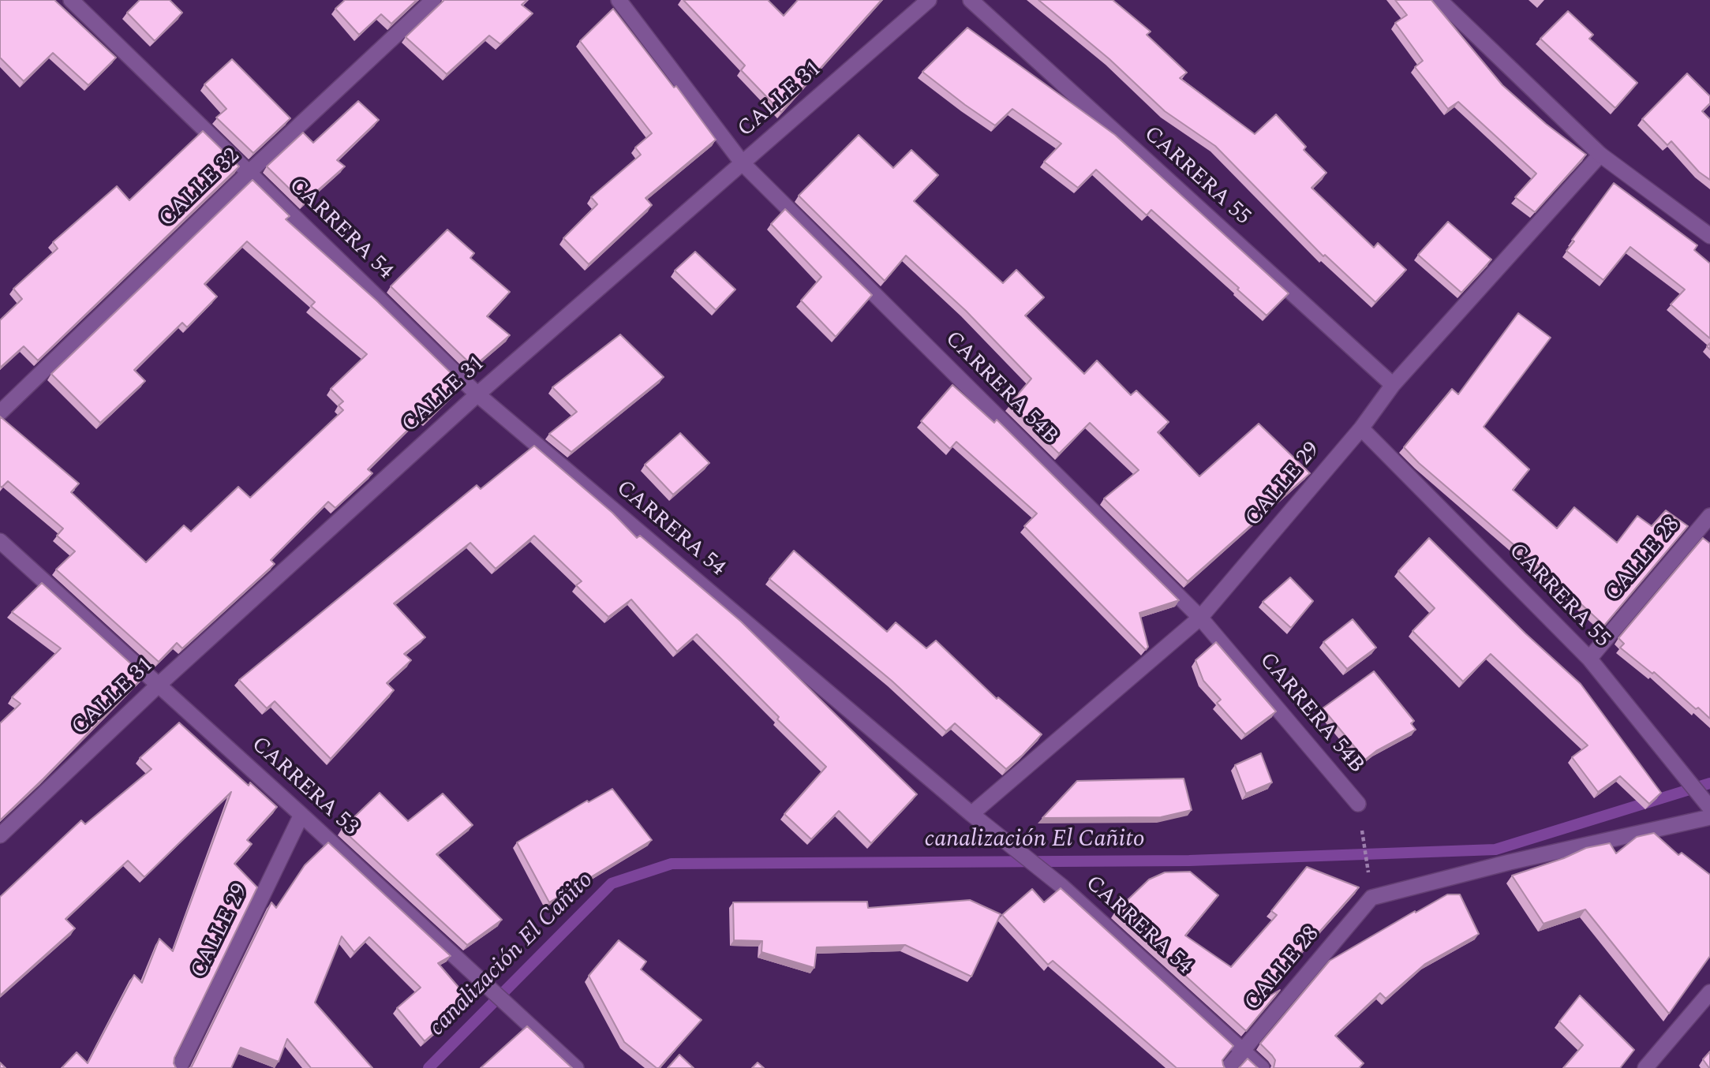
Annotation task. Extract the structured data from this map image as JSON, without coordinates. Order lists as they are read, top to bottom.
{
  "streets": {
    "street": [
      "CALLE 31",
      "CARRERA 55",
      "CALLE 32",
      "CARRERA 54",
      "CARRERA 54B",
      "CALLE 29",
      "CALLE 28",
      "CARRERA 53"
    ]
  },
  "crossings": [
    ["CALLE 31", "CARRERA 54"],
    ["CALLE 31", "CARRERA 54B"],
    ["CALLE 31", "CARRERA 53"],
    ["CARRERA 55", "CALLE 29"],
    ["CARRERA 55", "CALLE 28"],
    ["CALLE 32", "CARRERA 54"],
    ["CARRERA 54", "CALLE 29"],
    ["CARRERA 54", "CALLE 28"],
    ["CARRERA 54B", "CALLE 29"],
    ["CALLE 29", "CARRERA 53"]
  ],
  "water": ["canalización El Cañito"]
}
